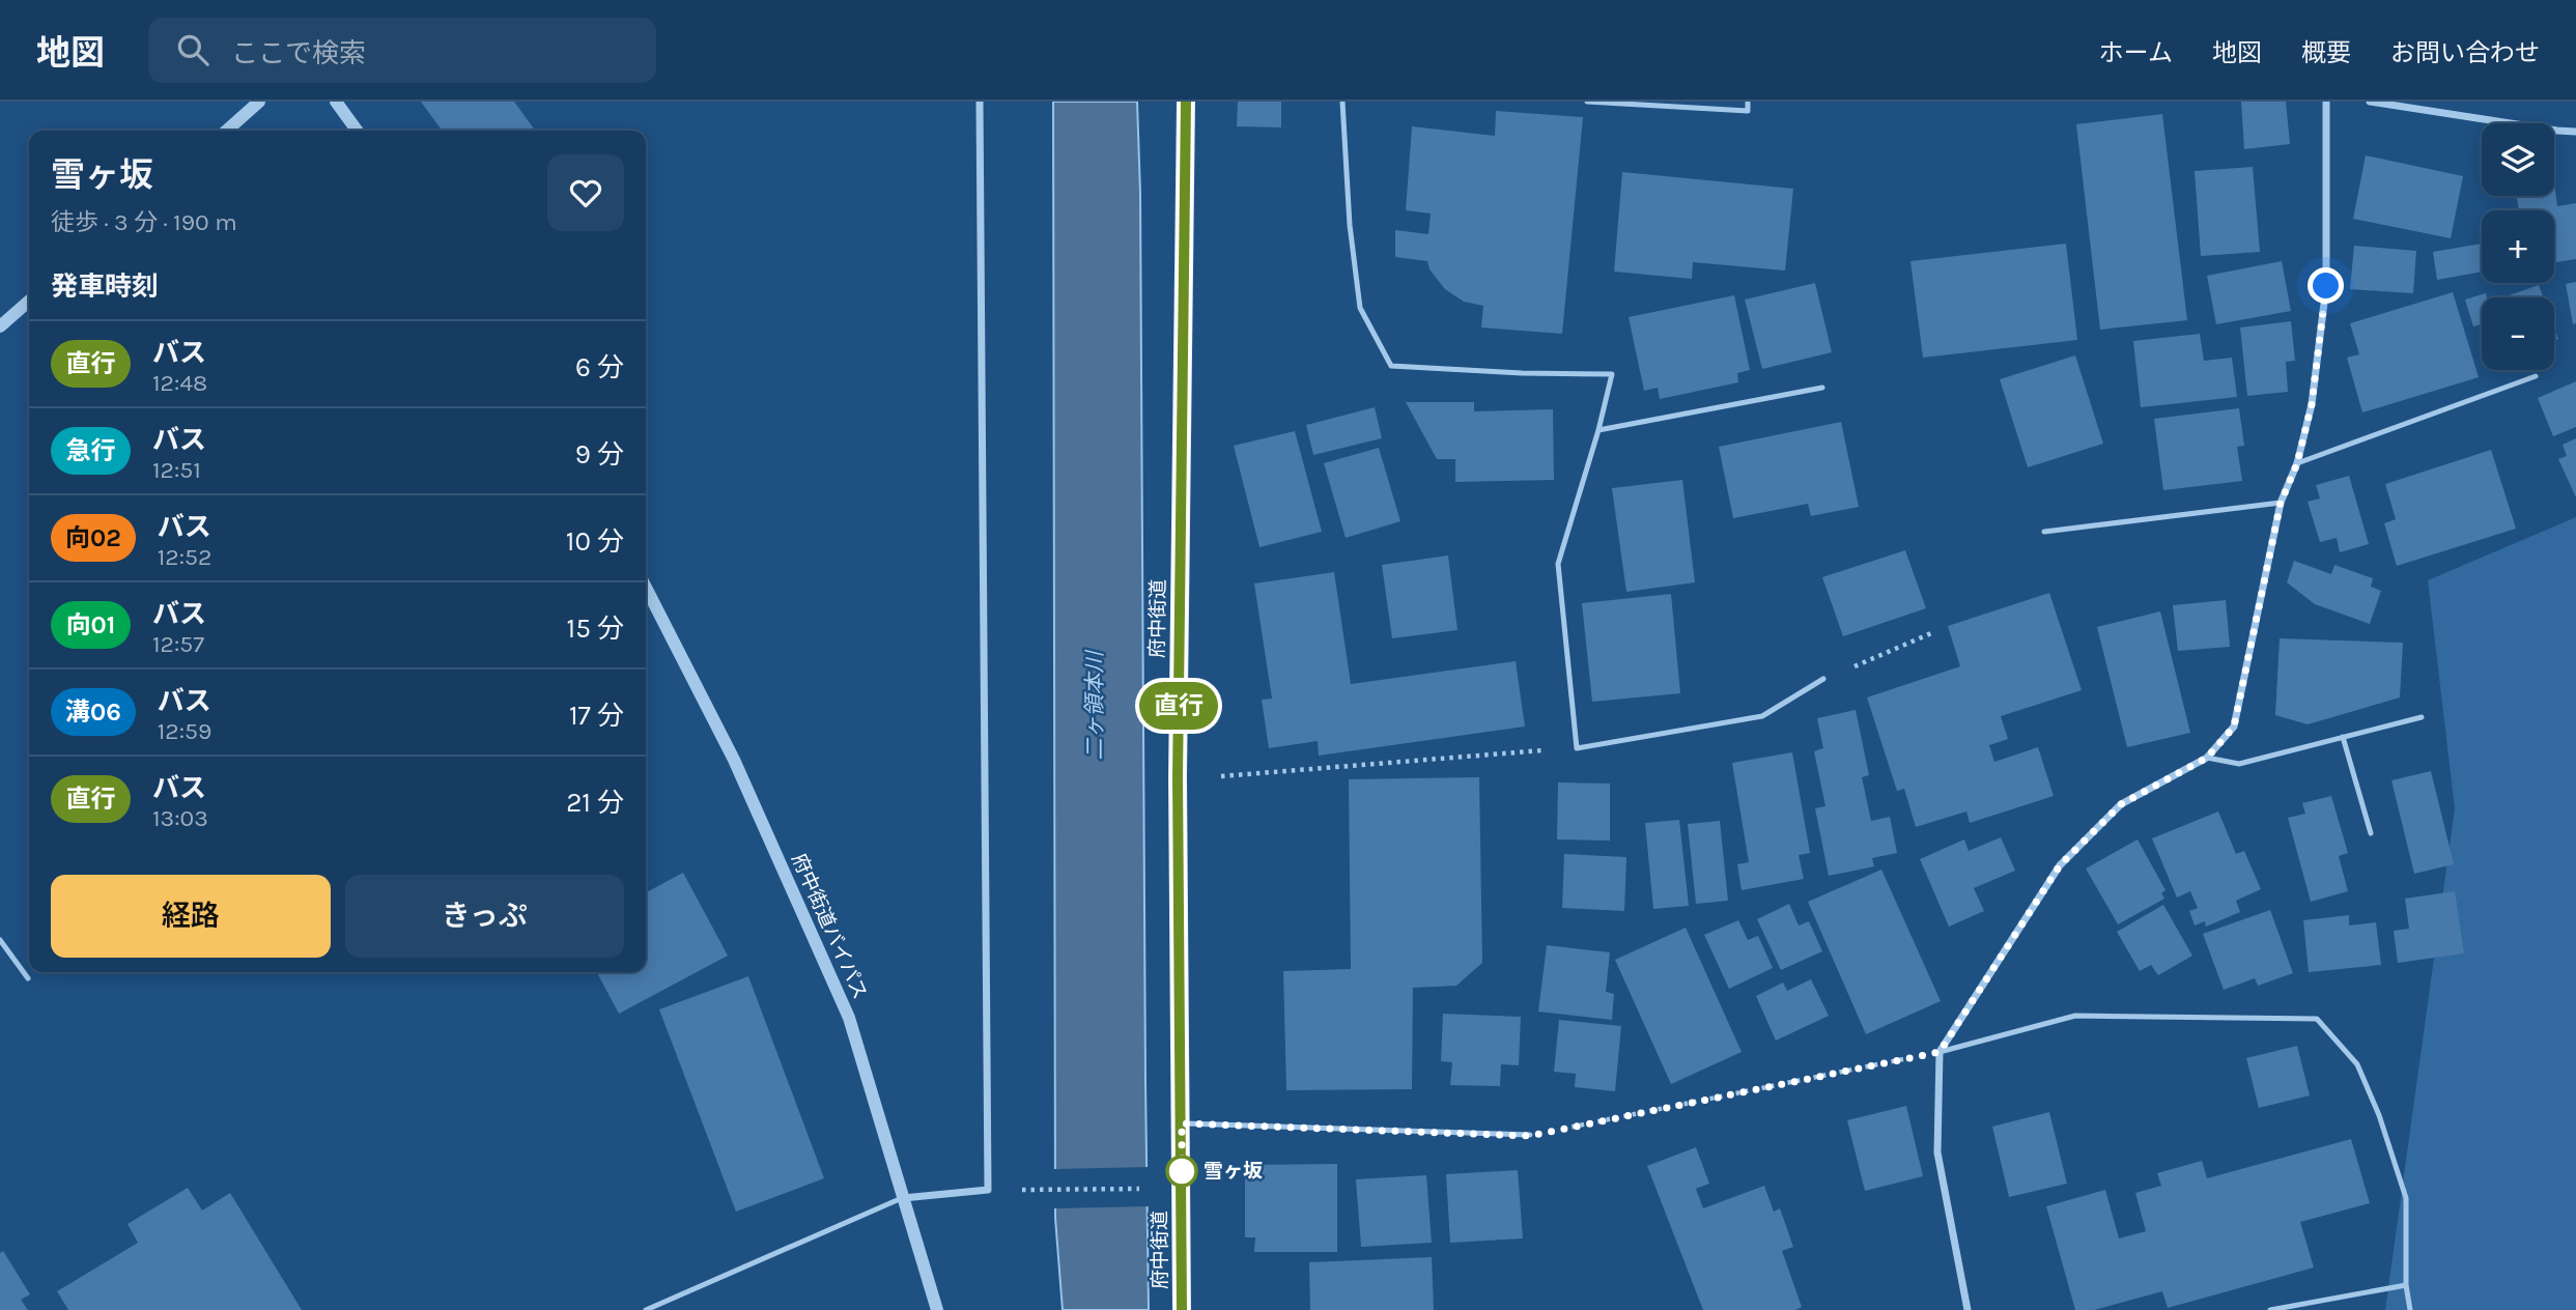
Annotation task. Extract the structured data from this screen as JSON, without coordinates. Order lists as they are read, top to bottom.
{
  "streets": {
    "main road": ["府中街道"],
    "street": ["府中街道バイパス"]
  },
  "water": ["二ヶ領本川"],
  "places": ["雪ヶ坂"],
  "lines": ["bus line 直行"],
  "page": {
    "header": "地図",
    "search": "ここで検索",
    "nav": [
      "ホーム",
      "地図",
      "概要",
      "お問い合わせ"
    ],
    "on_map": "直行",
    "map_buttons": ["+", "−"],
    "heading": [
      ["雪ヶ坂", "徒歩 · 3 分 · 190 m"],
      "発車時刻"
    ],
    "list": [
      {
        "mark": "直行",
        "name": "バス",
        "note": "12:48",
        "value": "6 分"
      },
      {
        "mark": "急行",
        "name": "バス",
        "note": "12:51",
        "value": "9 分"
      },
      {
        "mark": "向02",
        "name": "バス",
        "note": "12:52",
        "value": "10 分"
      },
      {
        "mark": "向01",
        "name": "バス",
        "note": "12:57",
        "value": "15 分"
      },
      {
        "mark": "溝06",
        "name": "バス",
        "note": "12:59",
        "value": "17 分"
      },
      {
        "mark": "直行",
        "name": "バス",
        "note": "13:03",
        "value": "21 分"
      }
    ],
    "buttons": ["経路", "きっぷ"]
  }
}
